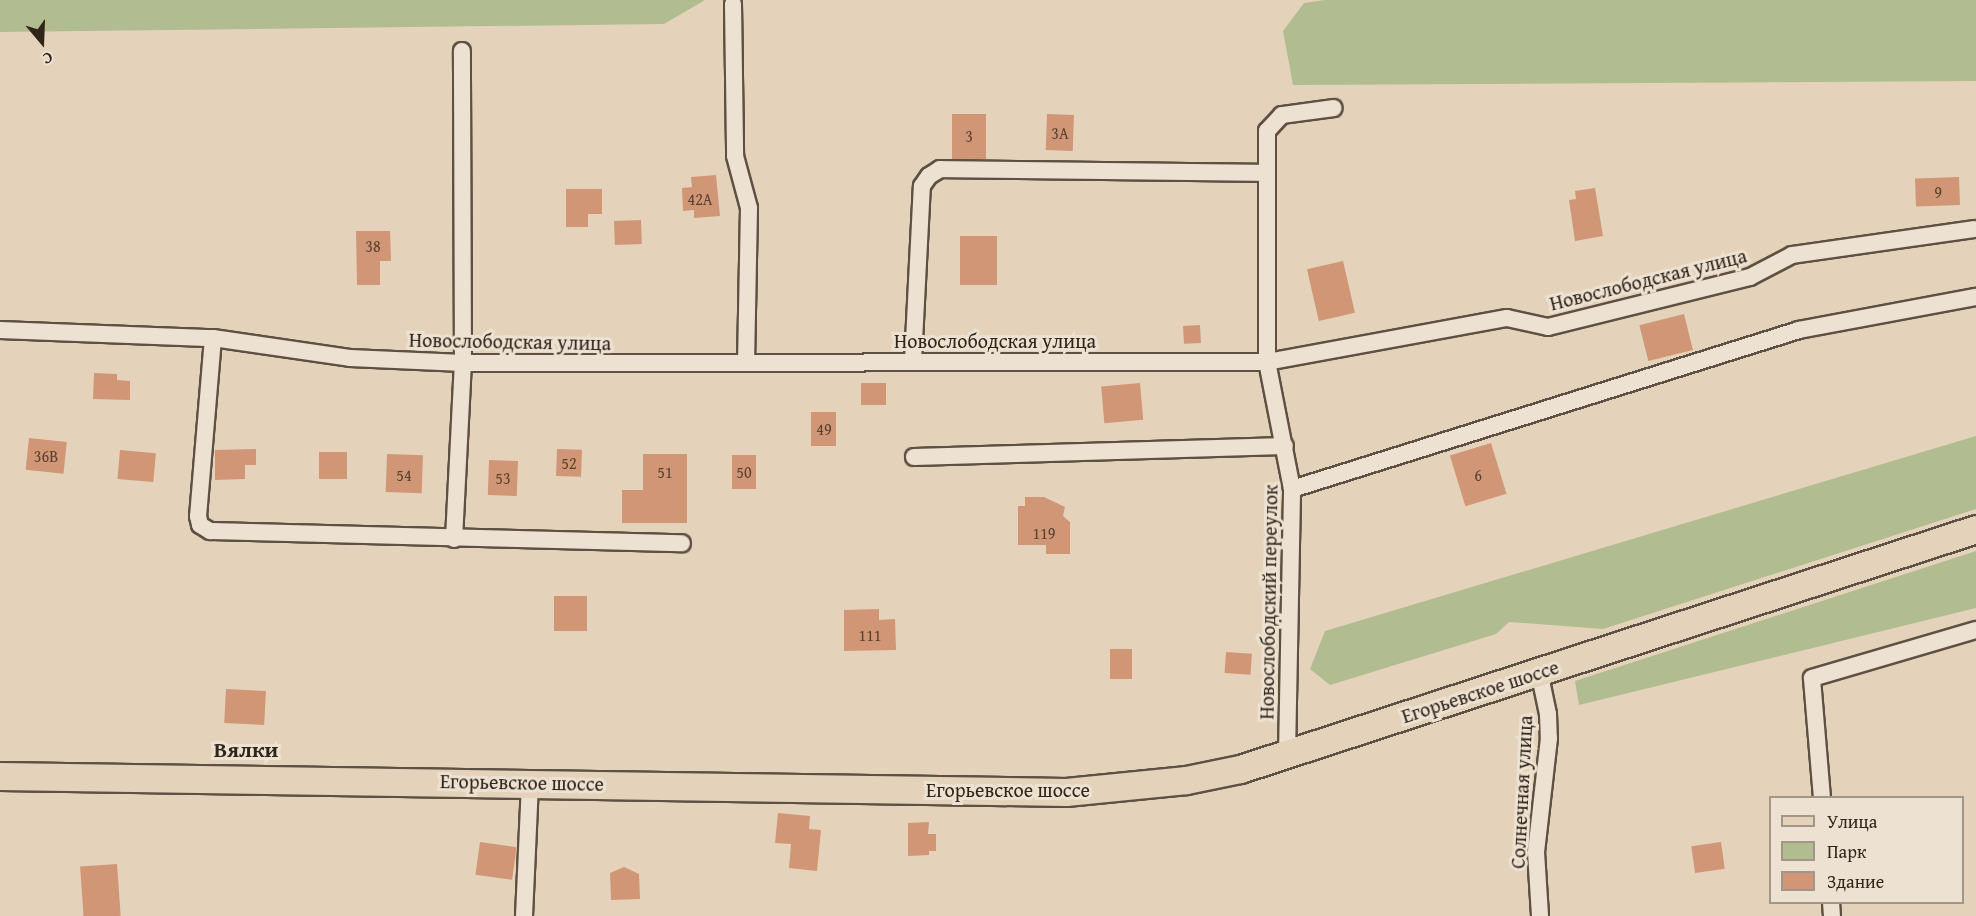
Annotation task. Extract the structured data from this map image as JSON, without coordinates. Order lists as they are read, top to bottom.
{
  "streets": {
    "main road": ["Егорьевское шоссе"],
    "street": ["Новослободская улица", "Новослободский переулок", "Солнечная улица"]
  },
  "crossings": [
    ["Новослободская улица", "Новослободский переулок"],
    ["Новослободский переулок", "Егорьевское шоссе"],
    ["Егорьевское шоссе", "Солнечная улица"]
  ],
  "districts": ["Вялки"],
  "house_numbers": [
    "3А",
    "3",
    "9",
    "42А",
    "38",
    "49",
    "36В",
    "52",
    "51",
    "50",
    "54",
    "6",
    "53",
    "119",
    "111"
  ],
  "legend": ["Улица", "Парк", "Здание"],
  "north": "bottom"
}
